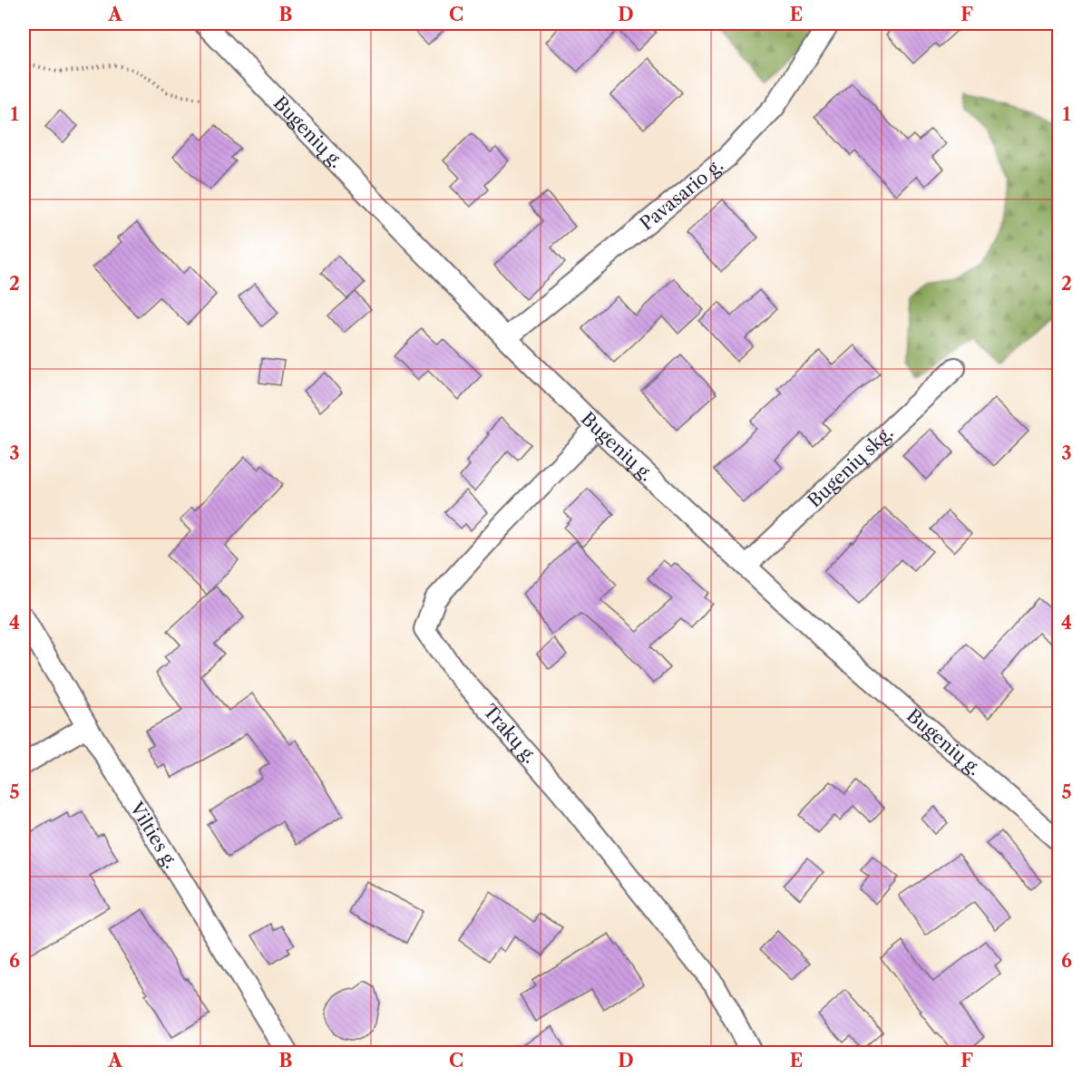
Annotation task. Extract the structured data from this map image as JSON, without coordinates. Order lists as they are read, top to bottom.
{
  "streets": {
    "street": [
      "Bugenių g.",
      "Pavasario g.",
      "Bugenių skg.",
      "Trakų g.",
      "Vilties g."
    ]
  },
  "crossings": [
    ["Bugenių g.", "Pavasario g."],
    ["Bugenių g.", "Bugenių skg."],
    ["Bugenių g.", "Trakų g."]
  ],
  "grid": {
    "columns": [
      "A",
      "B",
      "C",
      "D",
      "E",
      "F"
    ],
    "rows": [
      "1",
      "2",
      "3",
      "4",
      "5",
      "6"
    ]
  }
}
